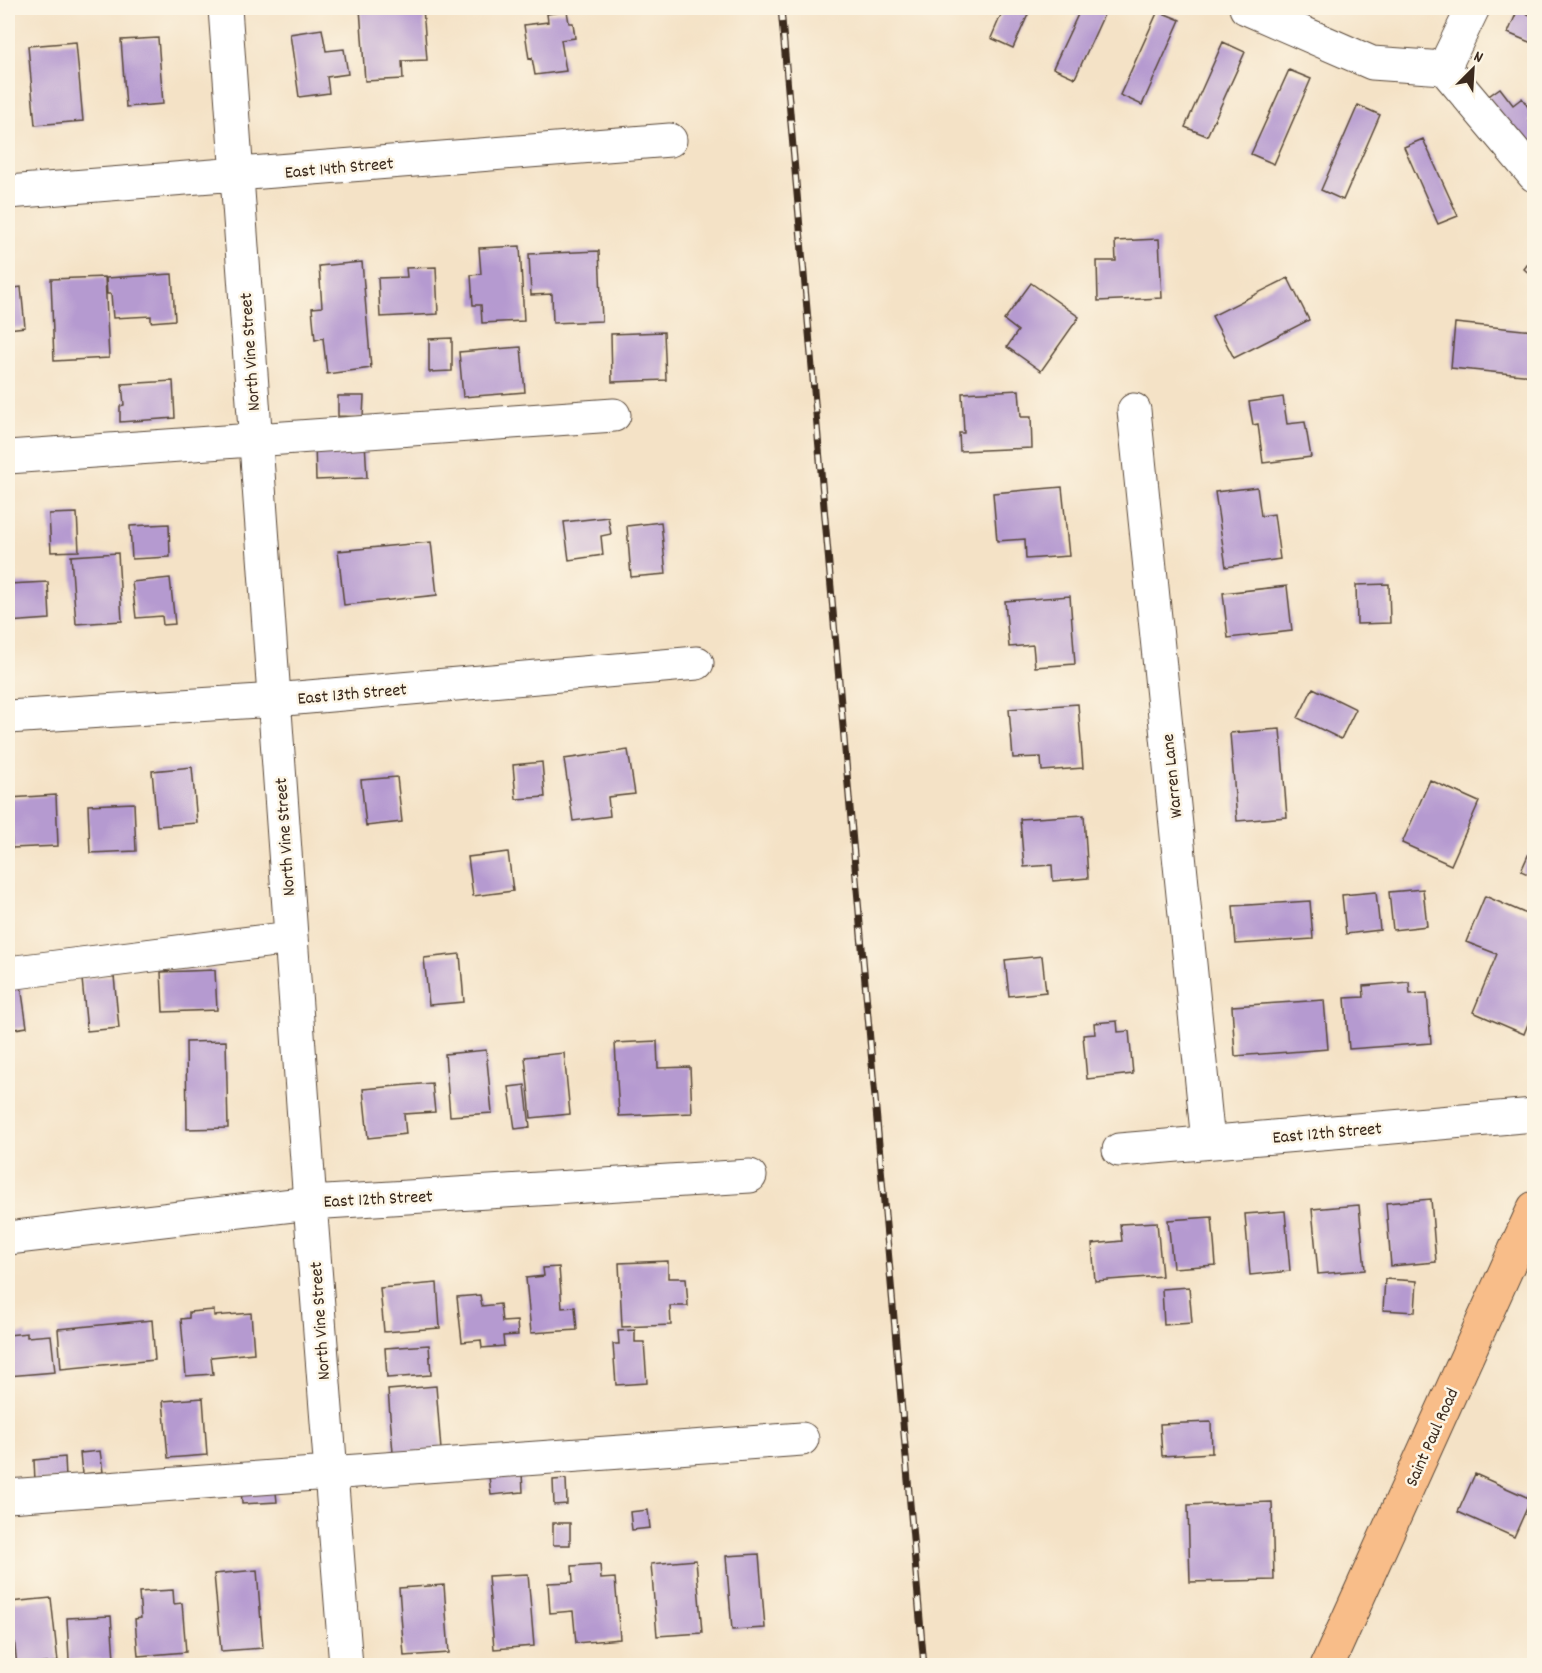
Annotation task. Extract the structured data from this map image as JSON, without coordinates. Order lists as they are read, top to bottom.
{
  "streets": {
    "main road": ["Saint Paul Road"],
    "street": [
      "East 14th Street",
      "North Vine Street",
      "East 13th Street",
      "Warren Lane",
      "East 12th Street"
    ]
  },
  "crossings": [
    ["East 14th Street", "North Vine Street"],
    ["North Vine Street", "East 13th Street"],
    ["North Vine Street", "East 12th Street"],
    ["Warren Lane", "East 12th Street"]
  ],
  "north": "top right"
}
